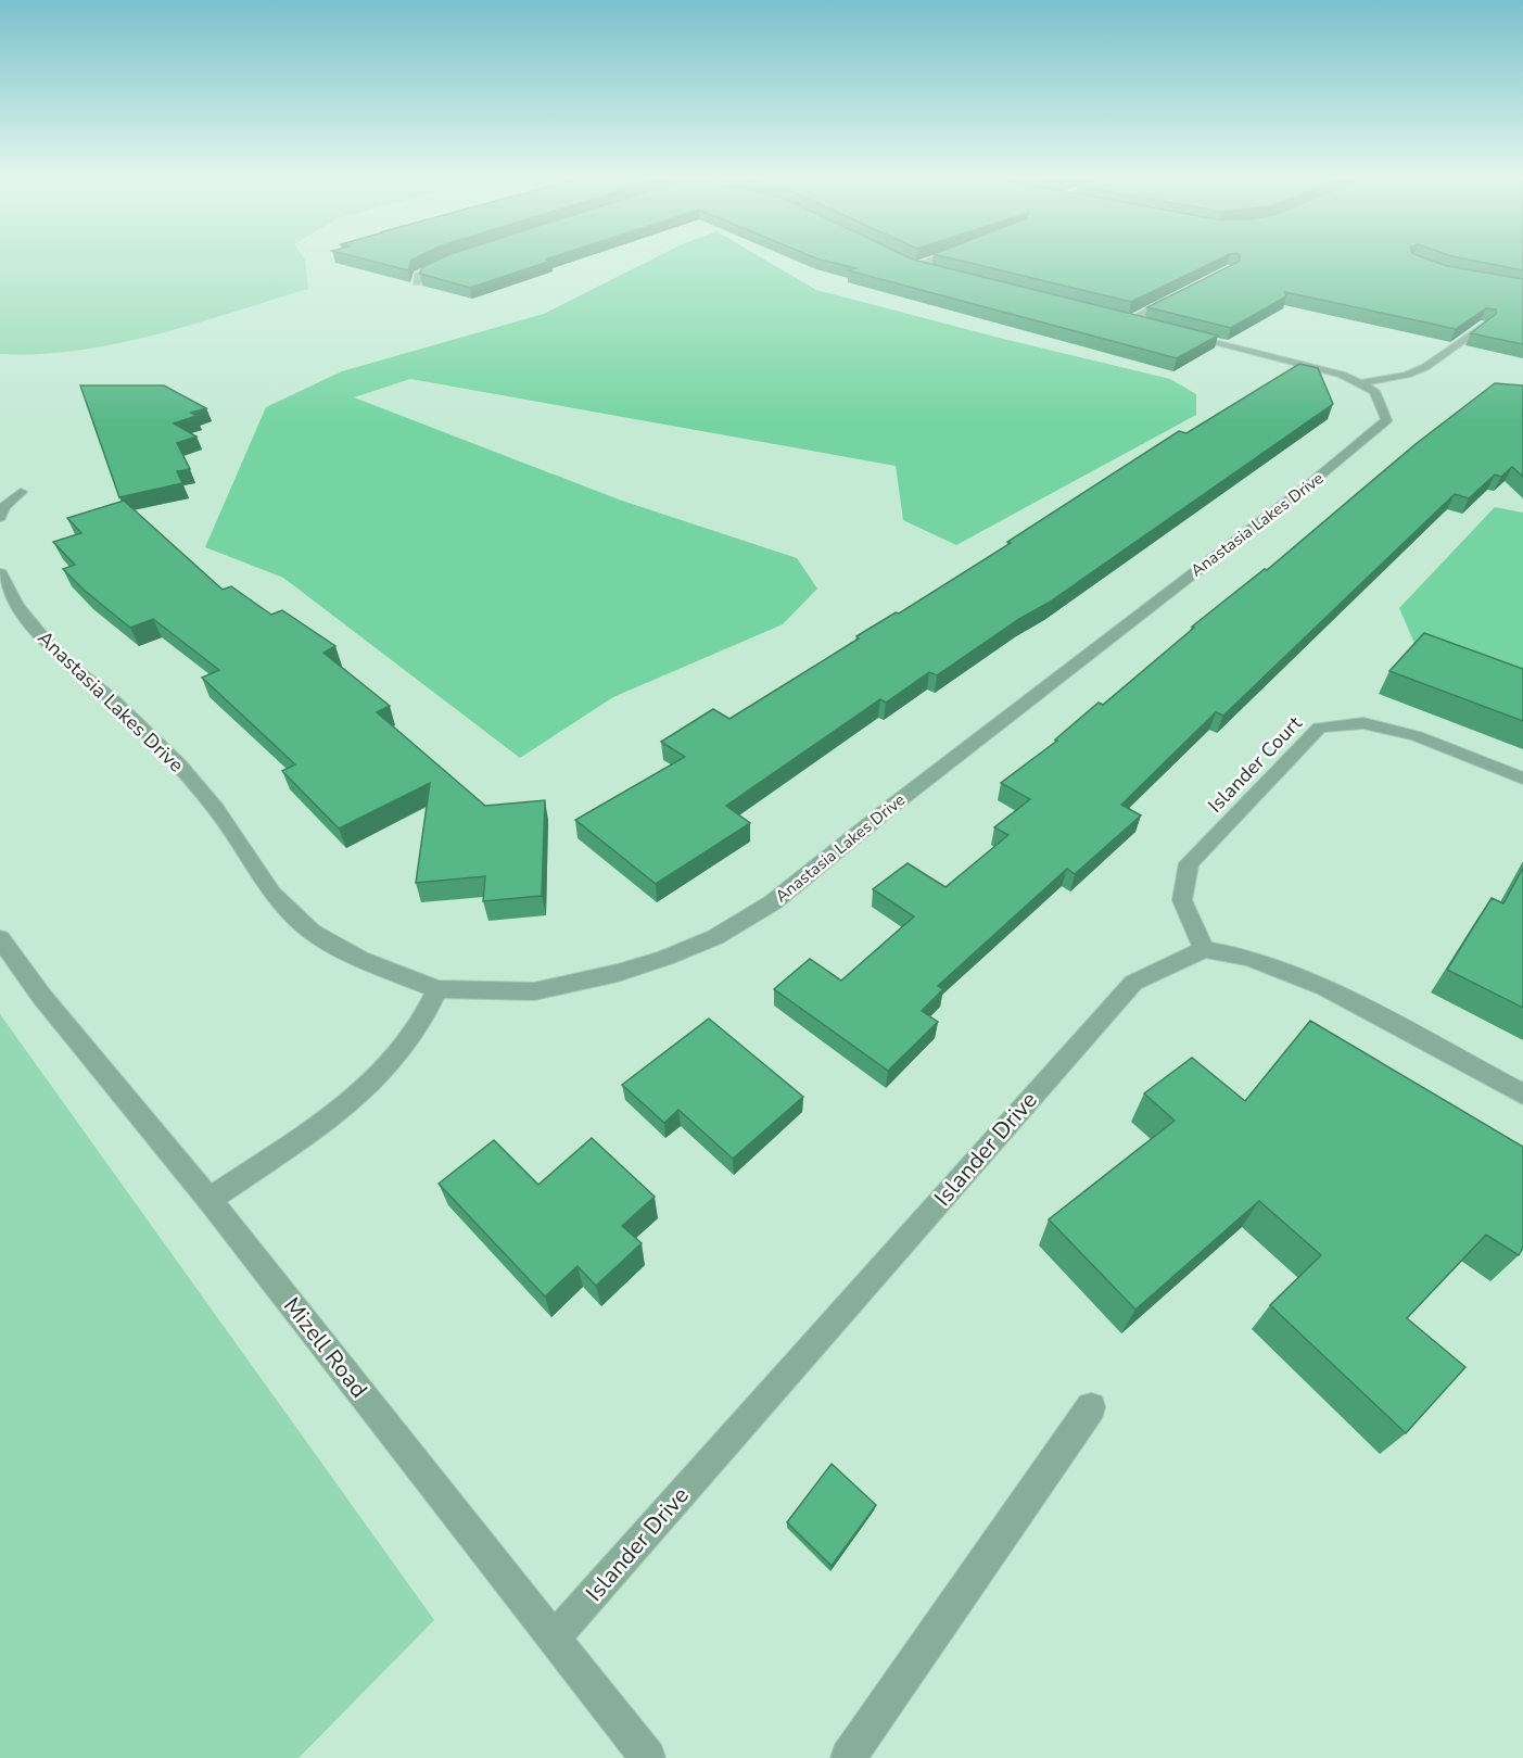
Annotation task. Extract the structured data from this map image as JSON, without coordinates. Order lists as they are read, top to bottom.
{
  "streets": {
    "street": [
      "Anastasia Lakes Drive",
      "Islander Court",
      "Islander Drive",
      "Mizell Road"
    ]
  },
  "crossings": [
    ["Islander Court", "Islander Drive"],
    ["Islander Drive", "Mizell Road"]
  ]
}
